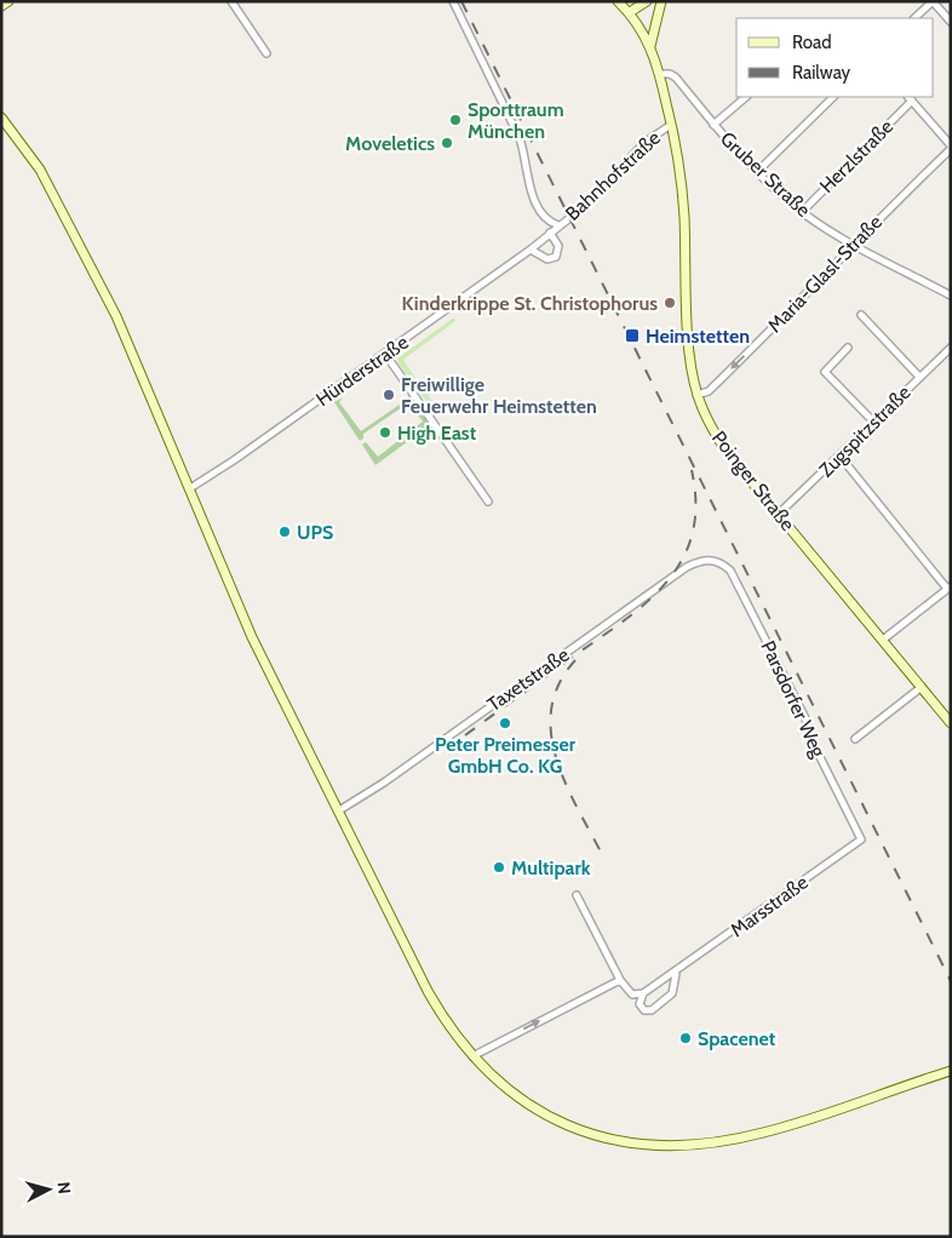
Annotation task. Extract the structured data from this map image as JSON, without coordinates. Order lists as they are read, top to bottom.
{
  "streets": {
    "street": [
      "Herzlstraße",
      "Gruber Straße",
      "Bahnhofstraße",
      "Maria-Glasl-Straße",
      "Hürderstraße",
      "Zugspitzstraße",
      "Poinger Straße",
      "Taxetstraße",
      "Parsdorfer Weg",
      "Marsstraße"
    ]
  },
  "crossings": [
    ["Herzlstraße", "Gruber Straße"],
    ["Gruber Straße", "Bahnhofstraße"],
    ["Gruber Straße", "Maria-Glasl-Straße"],
    ["Bahnhofstraße", "Hürderstraße"],
    ["Bahnhofstraße", "Poinger Straße"],
    ["Maria-Glasl-Straße", "Poinger Straße"],
    ["Zugspitzstraße", "Poinger Straße"],
    ["Taxetstraße", "Parsdorfer Weg"],
    ["Parsdorfer Weg", "Marsstraße"]
  ],
  "one_way": ["Maria-Glasl-Straße"],
  "places": {
    "other": [
      "Sporttraum München",
      "Moveletics",
      "Kinderkrippe St. Christophorus",
      "Freiwillige Feuerwehr Heimstetten",
      "High East",
      "UPS",
      "Peter Preimesser GmbH Co. KG",
      "Multipark",
      "Spacenet"
    ],
    "transit": ["Heimstetten"]
  },
  "legend": ["Road", "Railway"],
  "north": "right"
}
